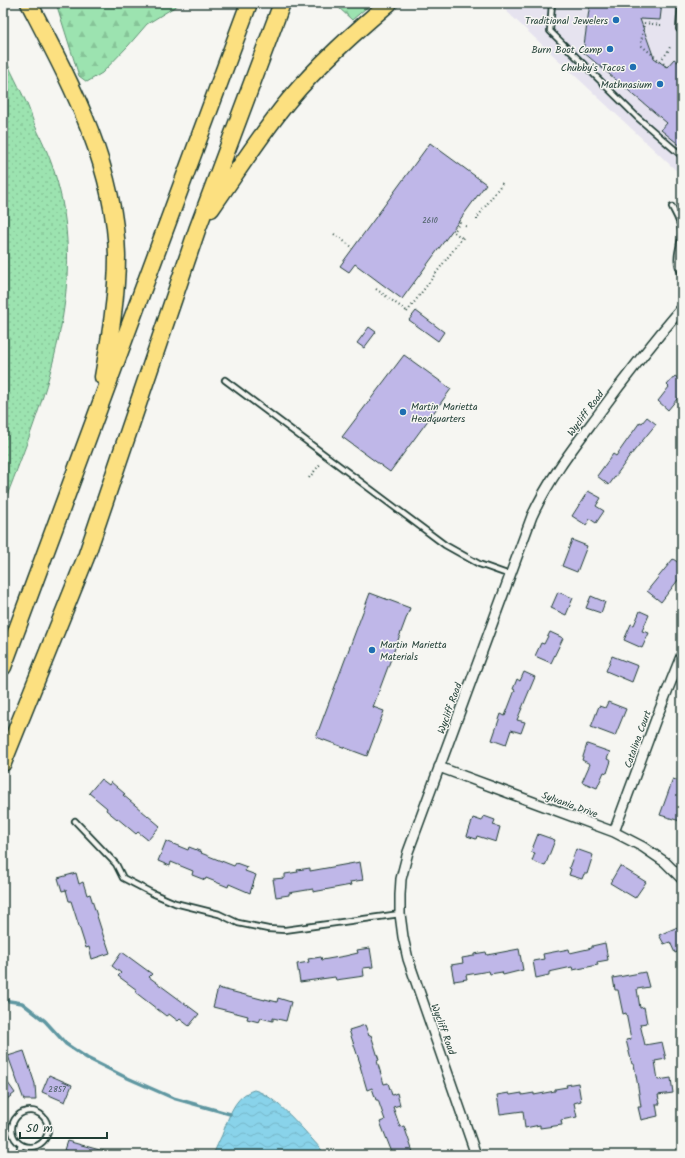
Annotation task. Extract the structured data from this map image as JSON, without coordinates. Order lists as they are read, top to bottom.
{
  "streets": {
    "street": ["Wycliff Road", "Catalina Court", "Sylvania Drive"]
  },
  "crossings": [
    ["Wycliff Road", "Sylvania Drive"],
    ["Catalina Court", "Sylvania Drive"]
  ],
  "places": [
    "Traditional Jewelers",
    "Burn Boot Camp",
    "Chubby's Tacos",
    "Mathnasium",
    "Martin Marietta Headquarters",
    "Martin Marietta Materials"
  ],
  "house_numbers": ["2610", "2857"],
  "scale_bar": "50 m"
}
